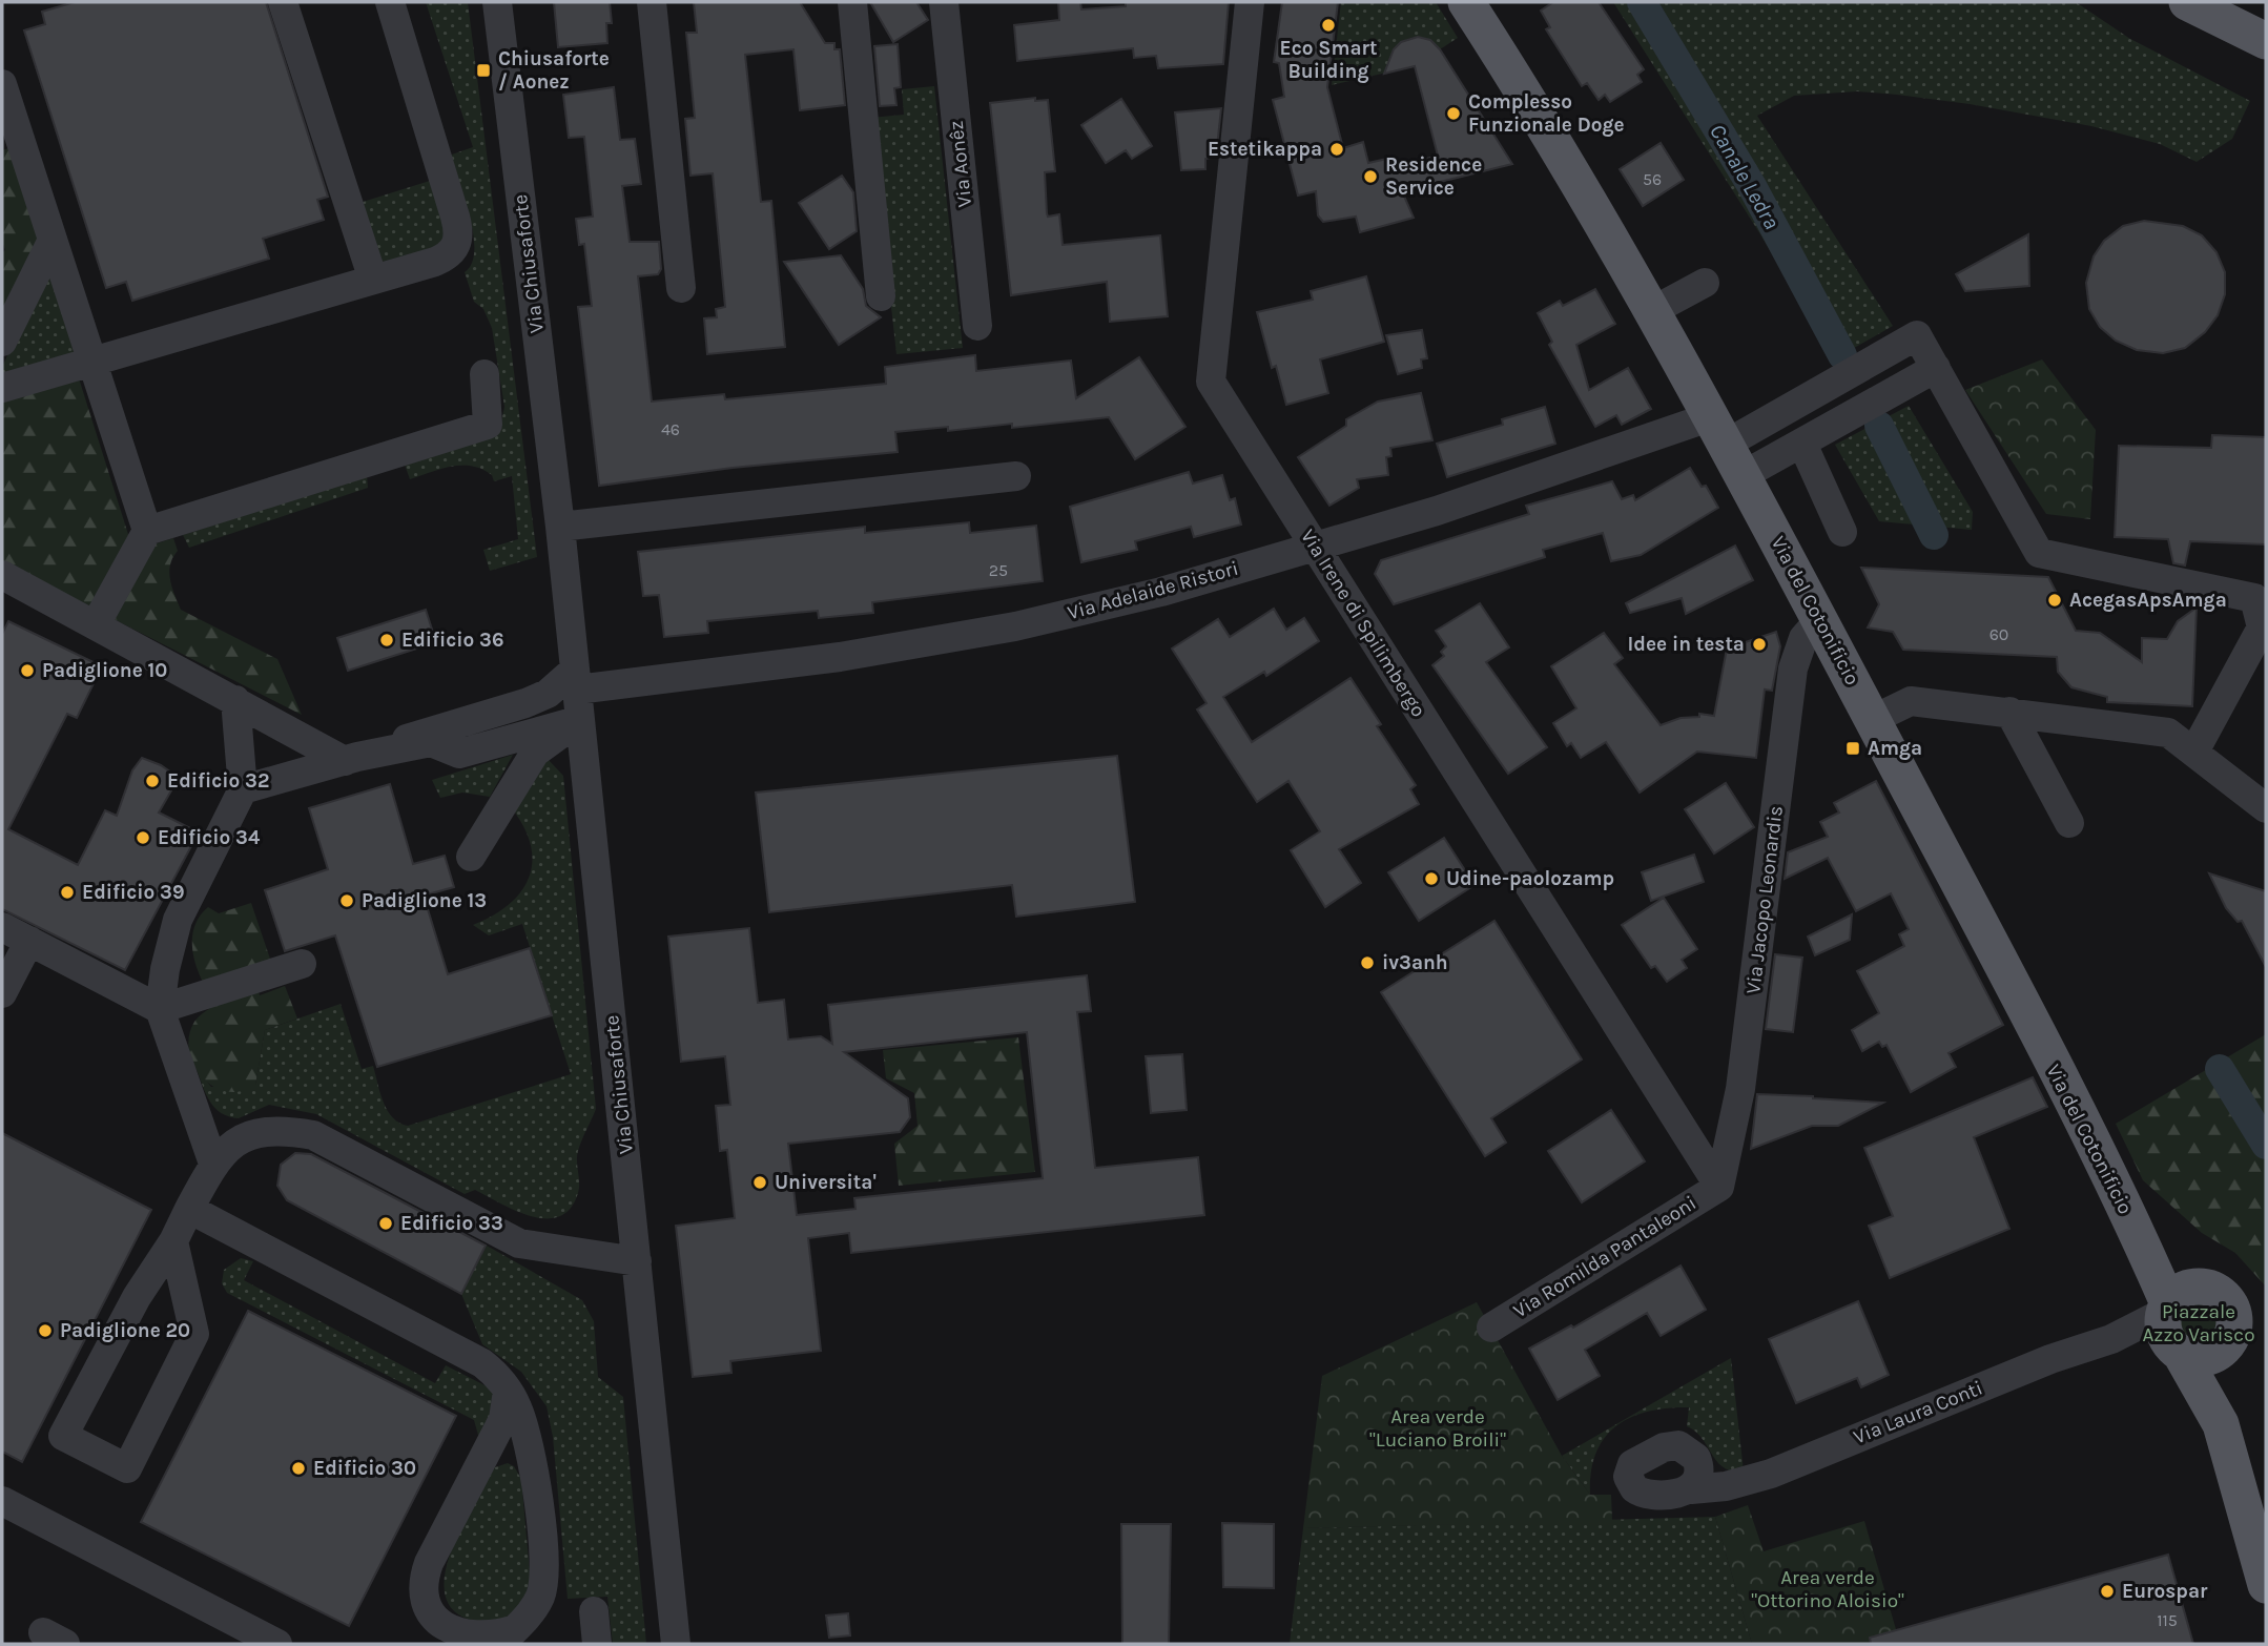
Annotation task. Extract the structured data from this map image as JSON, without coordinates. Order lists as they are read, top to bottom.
{
  "streets": {
    "main road": ["Via del Cotonificio"],
    "street": [
      "Via Aonêz",
      "Via Chiusaforte",
      "Via Adelaide Ristori",
      "Via Irene di Spilimbergo",
      "Via Jacopo Leonardis",
      "Via Romilda Pantaleoni",
      "Via Laura Conti"
    ]
  },
  "crossings": [
    ["Via Chiusaforte", "Via Adelaide Ristori"],
    ["Via Adelaide Ristori", "Via del Cotonificio"],
    ["Via Adelaide Ristori", "Via Irene di Spilimbergo"],
    ["Via del Cotonificio", "Via Jacopo Leonardis"],
    ["Via del Cotonificio", "Via Laura Conti"],
    ["Via Irene di Spilimbergo", "Via Jacopo Leonardis"],
    ["Via Irene di Spilimbergo", "Via Romilda Pantaleoni"],
    ["Via Jacopo Leonardis", "Via Romilda Pantaleoni"]
  ],
  "water": ["Canale Ledra"],
  "parks": ["Piazzale Azzo Varisco", "Area verde \"Luciano Broili\"", "Area verde \"Ottorino Aloisio\""],
  "places": {
    "other": [
      "Eco Smart Building",
      "Complesso Funzionale Doge",
      "Estetikappa",
      "Residence Service",
      "AcegasApsAmga",
      "Edificio 36",
      "Idee in testa",
      "Padiglione 10",
      "Edificio 32",
      "Edificio 34",
      "Udine-paolozamp",
      "Edificio 39",
      "Padiglione 13",
      "iv3anh",
      "Universita'",
      "Edificio 33",
      "Padiglione 20",
      "Edificio 30",
      "Eurospar"
    ],
    "transit": ["Chiusaforte / Aonez", "Amga"]
  },
  "house_numbers": [
    "56",
    "46",
    "25",
    "60",
    "115"
  ]
}
